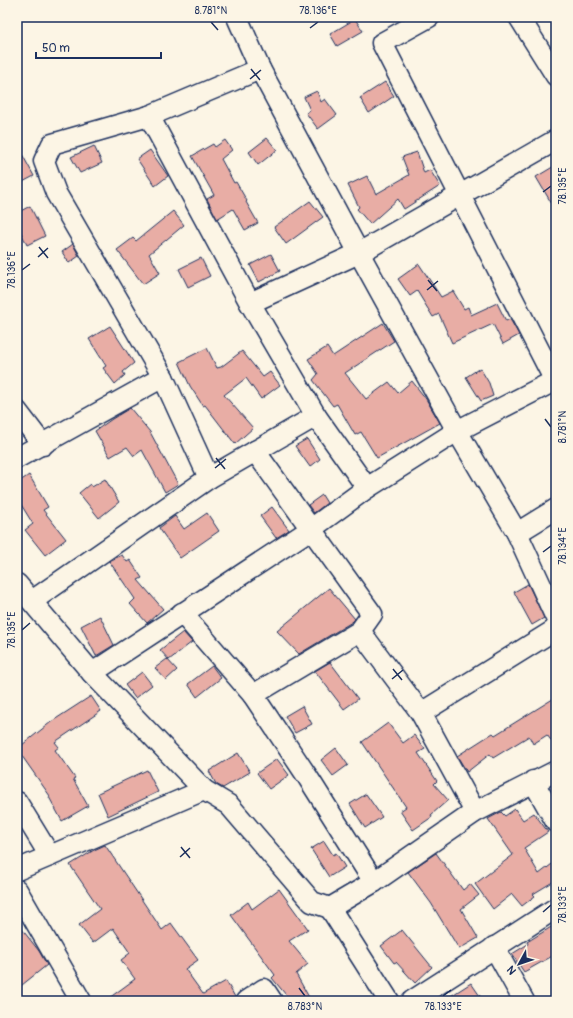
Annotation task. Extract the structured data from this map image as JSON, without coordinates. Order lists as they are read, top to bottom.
{
  "scale_bar": "50 m",
  "north": "bottom left",
  "coordinates": [
    "8.781°N",
    "78.136°E",
    "78.135°E",
    "78.134°E",
    "78.133°E",
    "8.783°N"
  ]
}
